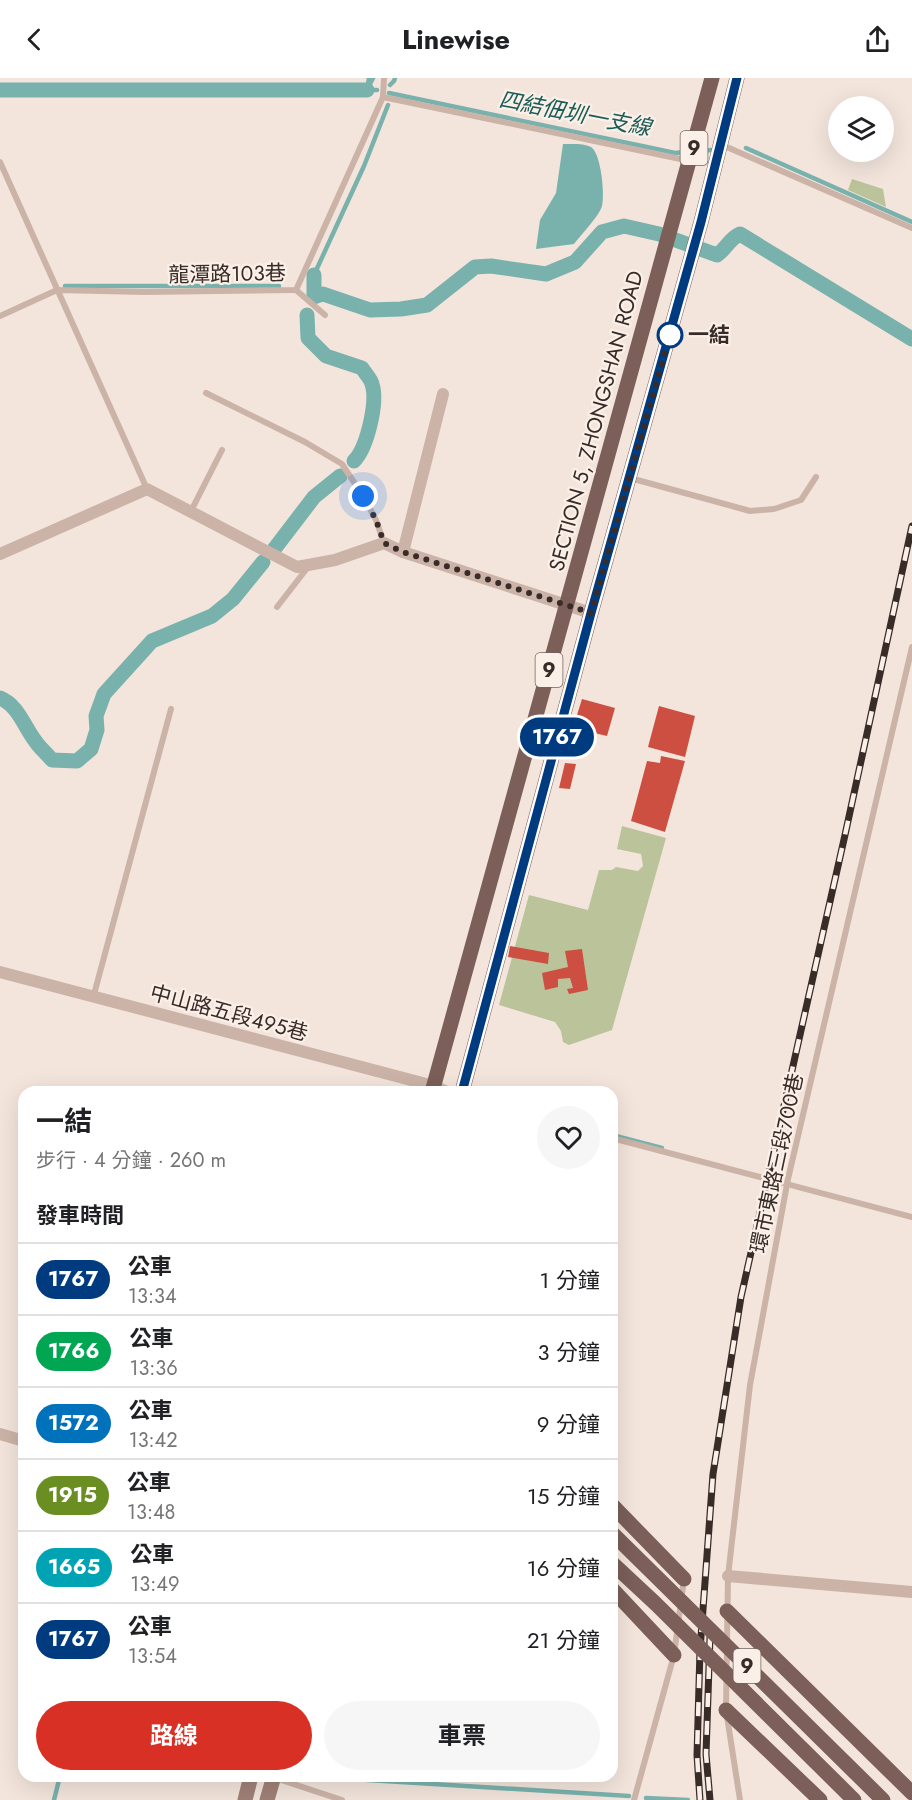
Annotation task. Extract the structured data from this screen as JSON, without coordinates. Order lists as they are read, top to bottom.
{
  "streets": {
    "main road": ["9", "SECTION 5, ZHONGSHAN ROAD"],
    "street": ["中山路五段495巷"],
    "lane": ["龍潭路103巷", "環市東路三段700巷"]
  },
  "crossings": [
    ["9", "SECTION 5, ZHONGSHAN ROAD"]
  ],
  "water": ["四結佃圳一支線"],
  "places": ["一結"],
  "lines": ["bus line 1767"],
  "page": {
    "header": "Linewise",
    "on_map": "1767",
    "heading": [
      ["一結", "步行 · 4 分鐘 · 260 m"],
      "發車時間"
    ],
    "list": [
      {
        "mark": "1767",
        "name": "公車",
        "note": "13:34",
        "value": "1 分鐘"
      },
      {
        "mark": "1766",
        "name": "公車",
        "note": "13:36",
        "value": "3 分鐘"
      },
      {
        "mark": "1572",
        "name": "公車",
        "note": "13:42",
        "value": "9 分鐘"
      },
      {
        "mark": "1915",
        "name": "公車",
        "note": "13:48",
        "value": "15 分鐘"
      },
      {
        "mark": "1665",
        "name": "公車",
        "note": "13:49",
        "value": "16 分鐘"
      },
      {
        "mark": "1767",
        "name": "公車",
        "note": "13:54",
        "value": "21 分鐘"
      }
    ],
    "buttons": ["路線", "車票"]
  }
}
